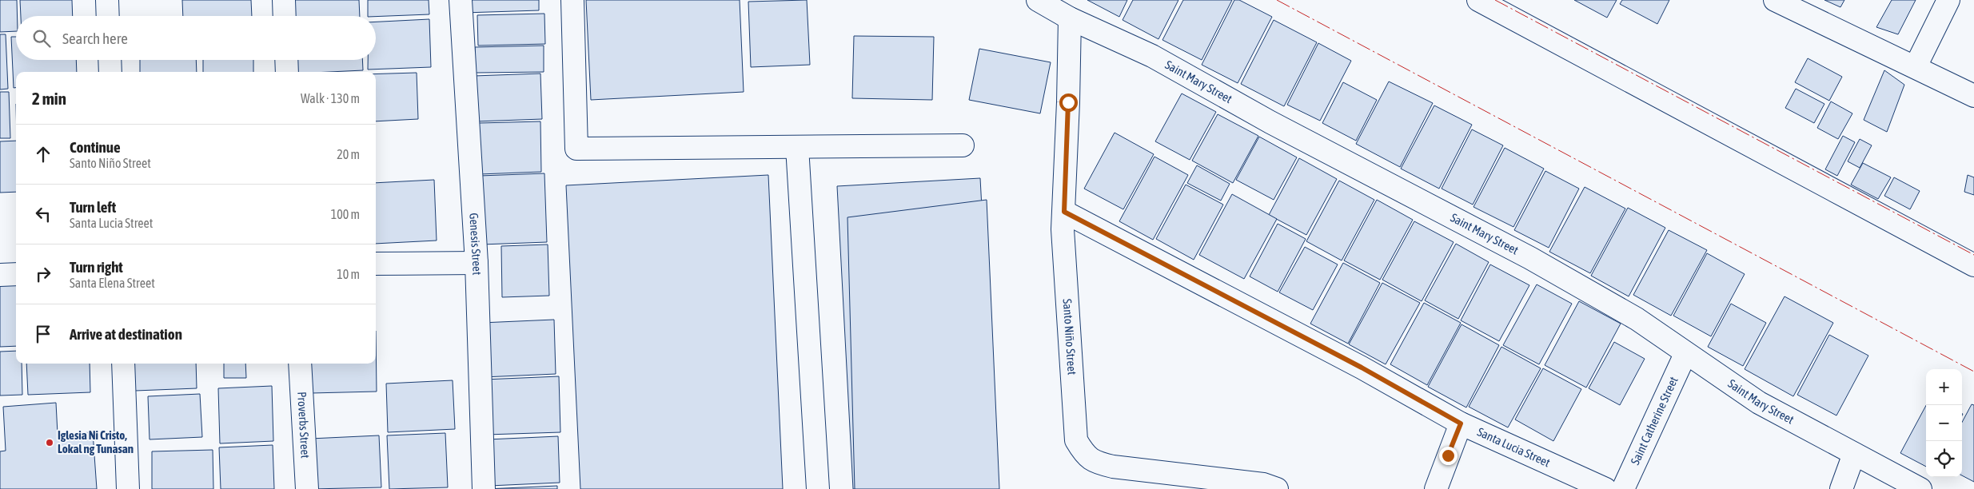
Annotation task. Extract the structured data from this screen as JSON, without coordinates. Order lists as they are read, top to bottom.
{
  "streets": {
    "street": [
      "Saint Mary Street",
      "Genesis Street",
      "Santo Niño Street",
      "Saint Catherine Street",
      "Proverbs Street",
      "Santa Lucia Street"
    ]
  },
  "crossings": [
    ["Saint Mary Street", "Santo Niño Street"],
    ["Saint Mary Street", "Saint Catherine Street"],
    ["Santo Niño Street", "Santa Lucia Street"]
  ],
  "places": ["Iglesia Ni Cristo, Lokal ng Tunasan"],
  "page": {
    "search": "Search here",
    "heading": ["2 min", "Walk · 130 m"],
    "list": [
      ["Continue", "Santo Niño Street", "20 m"],
      ["Turn left", "Santa Lucia Street", "100 m"],
      ["Turn right", "Santa Elena Street", "10 m"],
      "Arrive at destination"
    ],
    "map_buttons": ["+", "−"]
  }
}
